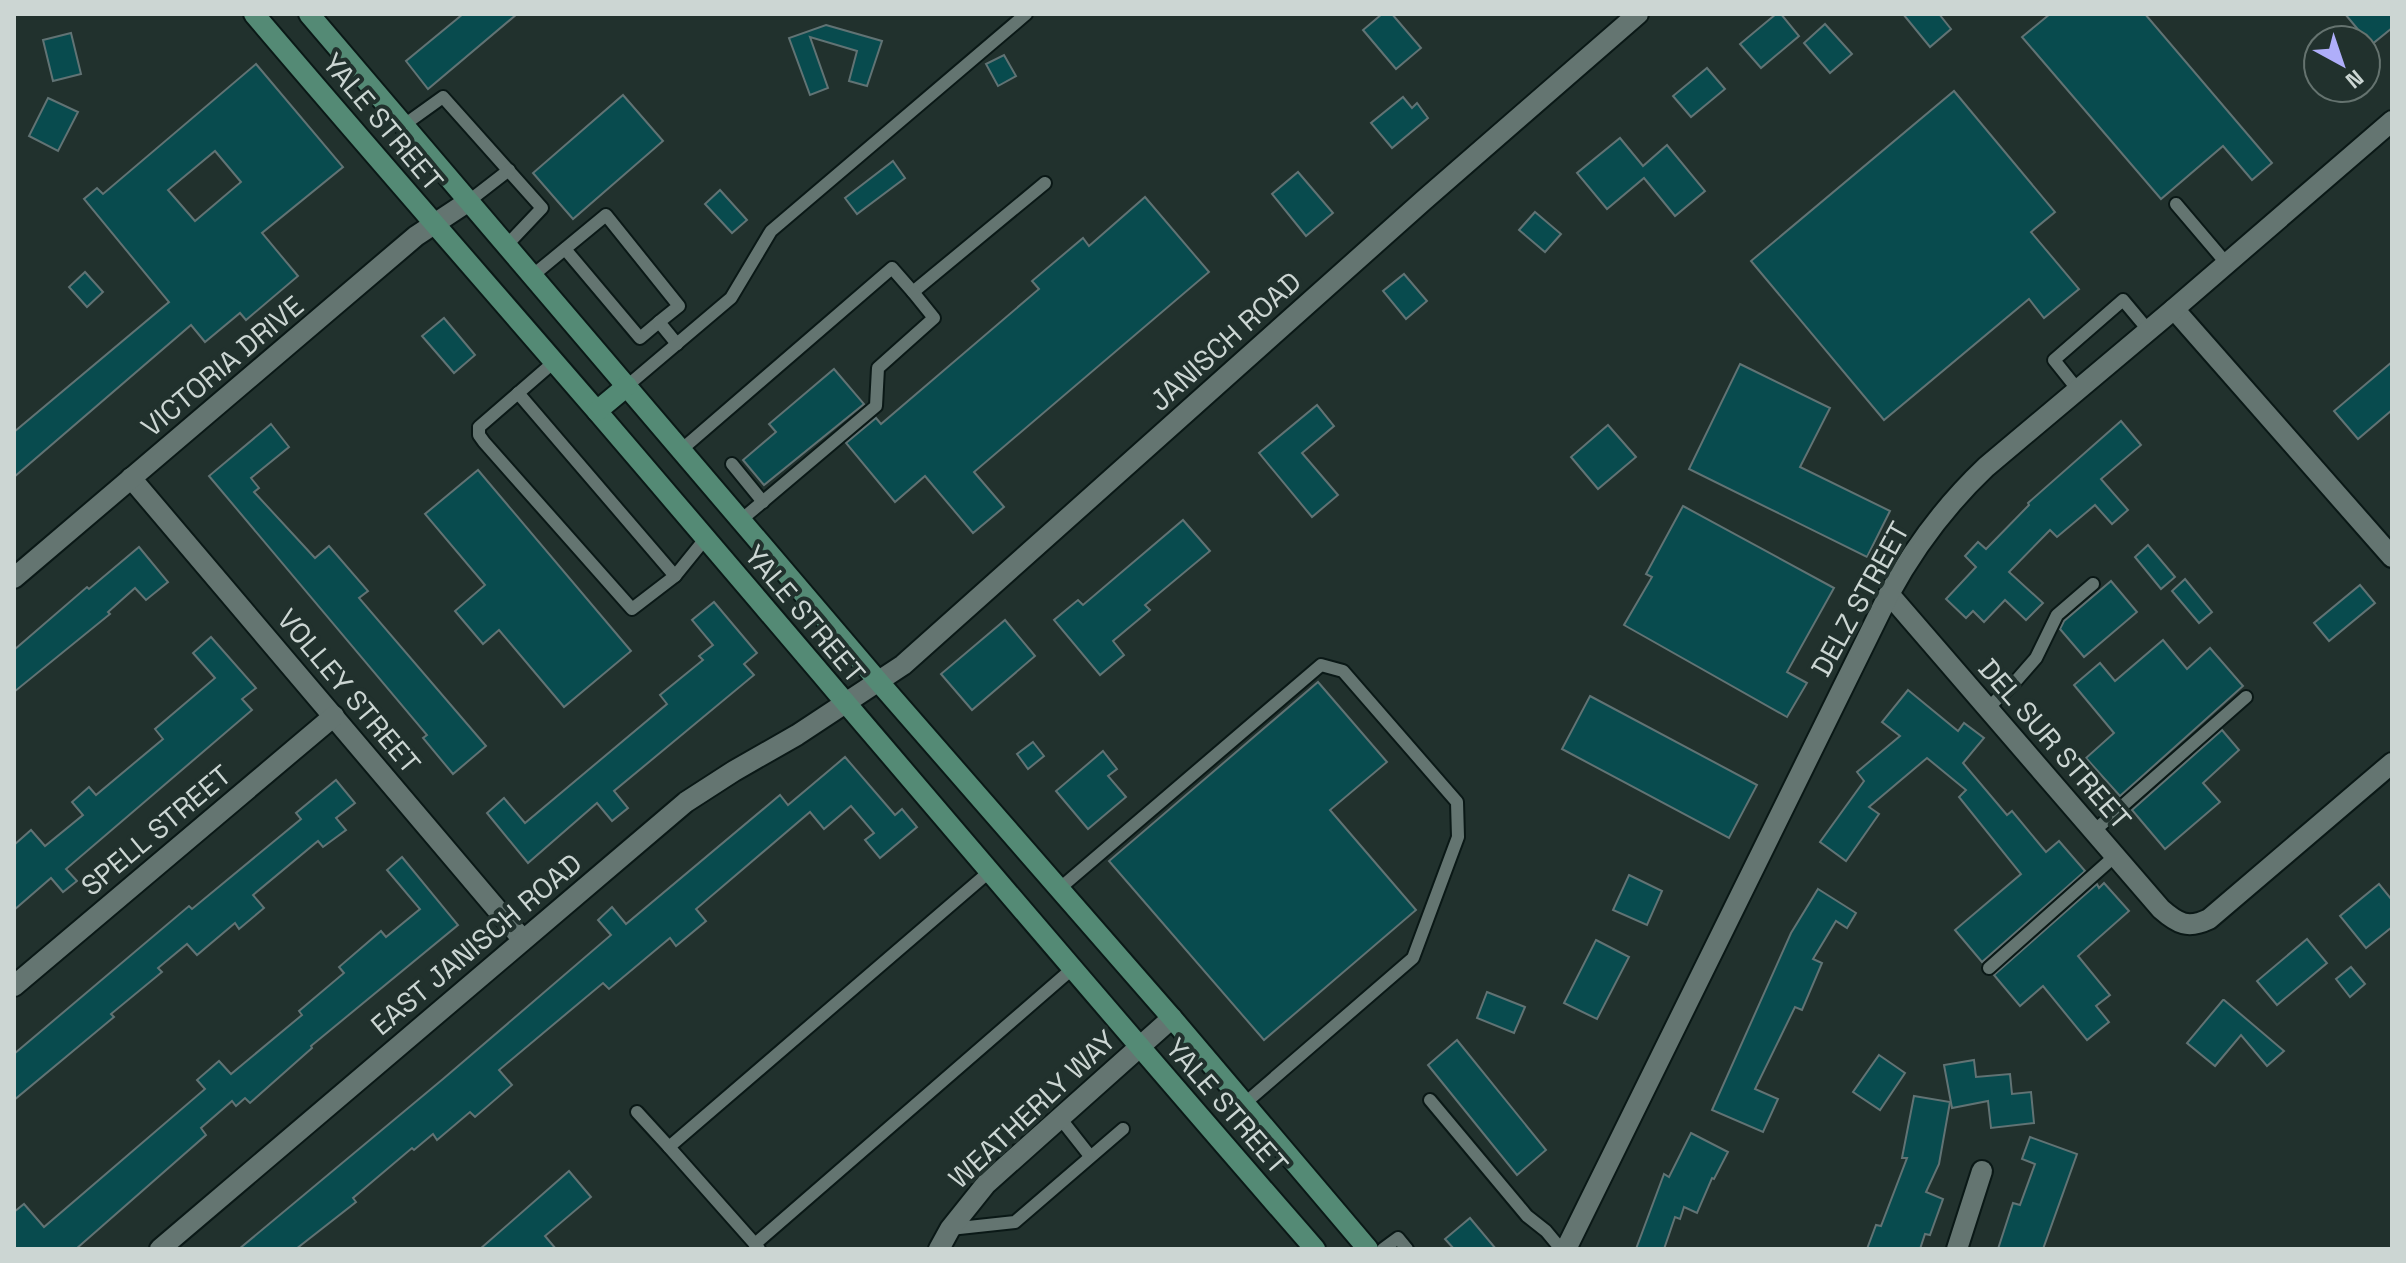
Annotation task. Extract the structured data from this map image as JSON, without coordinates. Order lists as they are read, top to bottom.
{
  "streets": {
    "main road": ["YALE STREET"],
    "street": [
      "JANISCH ROAD",
      "VICTORIA DRIVE",
      "DELZ STREET",
      "VOLLEY STREET",
      "DEL SUR STREET",
      "SPELL STREET",
      "EAST JANISCH ROAD",
      "WEATHERLY WAY"
    ]
  },
  "crossings": [
    ["YALE STREET", "JANISCH ROAD"],
    ["YALE STREET", "VICTORIA DRIVE"],
    ["YALE STREET", "EAST JANISCH ROAD"],
    ["YALE STREET", "WEATHERLY WAY"],
    ["JANISCH ROAD", "EAST JANISCH ROAD"],
    ["VICTORIA DRIVE", "VOLLEY STREET"],
    ["DELZ STREET", "DEL SUR STREET"],
    ["VOLLEY STREET", "SPELL STREET"],
    ["VOLLEY STREET", "EAST JANISCH ROAD"]
  ],
  "north": "bottom right"
}
